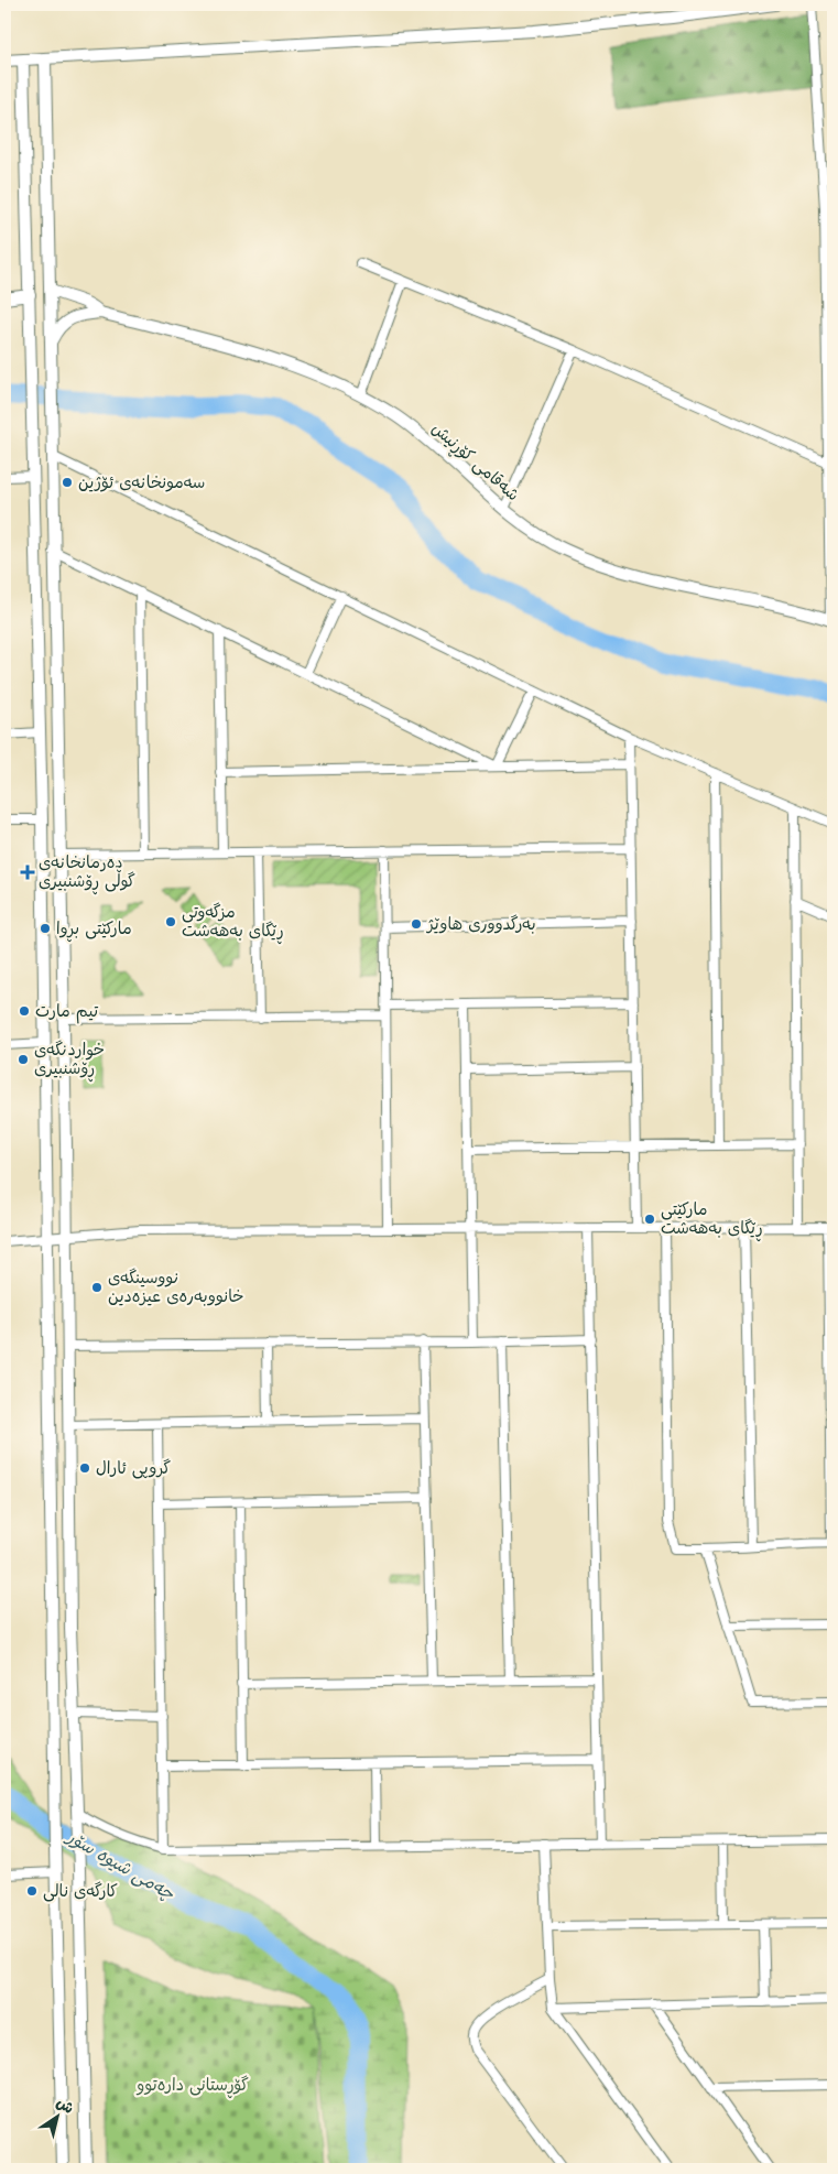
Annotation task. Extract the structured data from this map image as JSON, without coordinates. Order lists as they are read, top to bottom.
{
  "streets": {
    "main road": ["شەقامی کۆڕنیش"]
  },
  "water": ["چەمی شیوە سۆر"],
  "parks": ["گۆڕستانی دارەتوو"],
  "places": {
    "other": [
      "سەمونخانەی ئۆژین",
      "مزگەوتی ڕێگای بەھەشت",
      "بەرگدووری هاوێژ",
      "مارکێتی بڕوا",
      "تیم مارت",
      "خواردنگەی ڕۆشنبیری",
      "مارکێتی ڕێگای بەهەشت",
      "نووسینگەی خانووبەرەی عیزەدین",
      "گروپی ئارال",
      "کارگەی نالی"
    ],
    "health": ["دەرمانخانەی گوڵی ڕۆشنبیری"]
  },
  "north": "top right"
}
